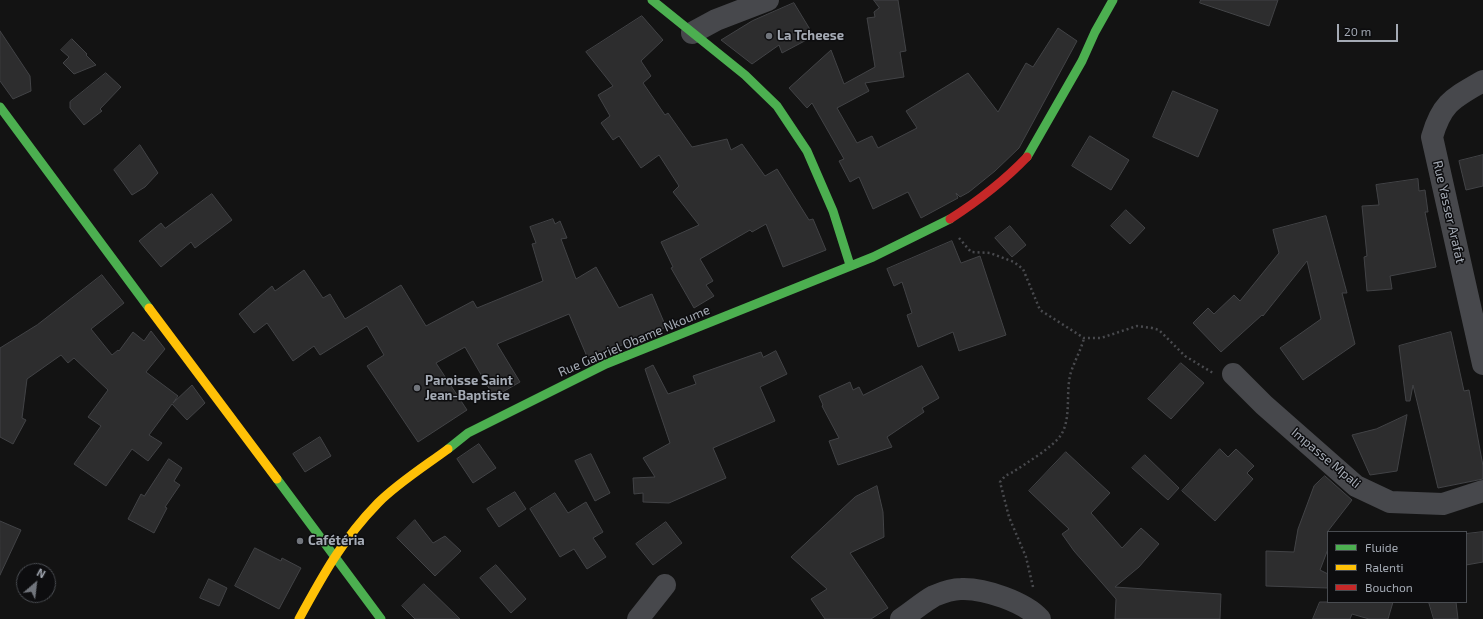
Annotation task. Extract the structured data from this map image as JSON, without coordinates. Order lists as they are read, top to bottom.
{
  "streets": {
    "street": ["Rue Yasser Arafat", "Rue Gabriel Obame Nkoume", "Impasse Mpali"]
  },
  "places": ["La Tcheese", "Paroisse Saint Jean-Baptiste", "Cafétéria"],
  "legend": ["Fluide", "Ralenti", "Bouchon"],
  "scale_bar": "20 m",
  "north": "top right"
}
